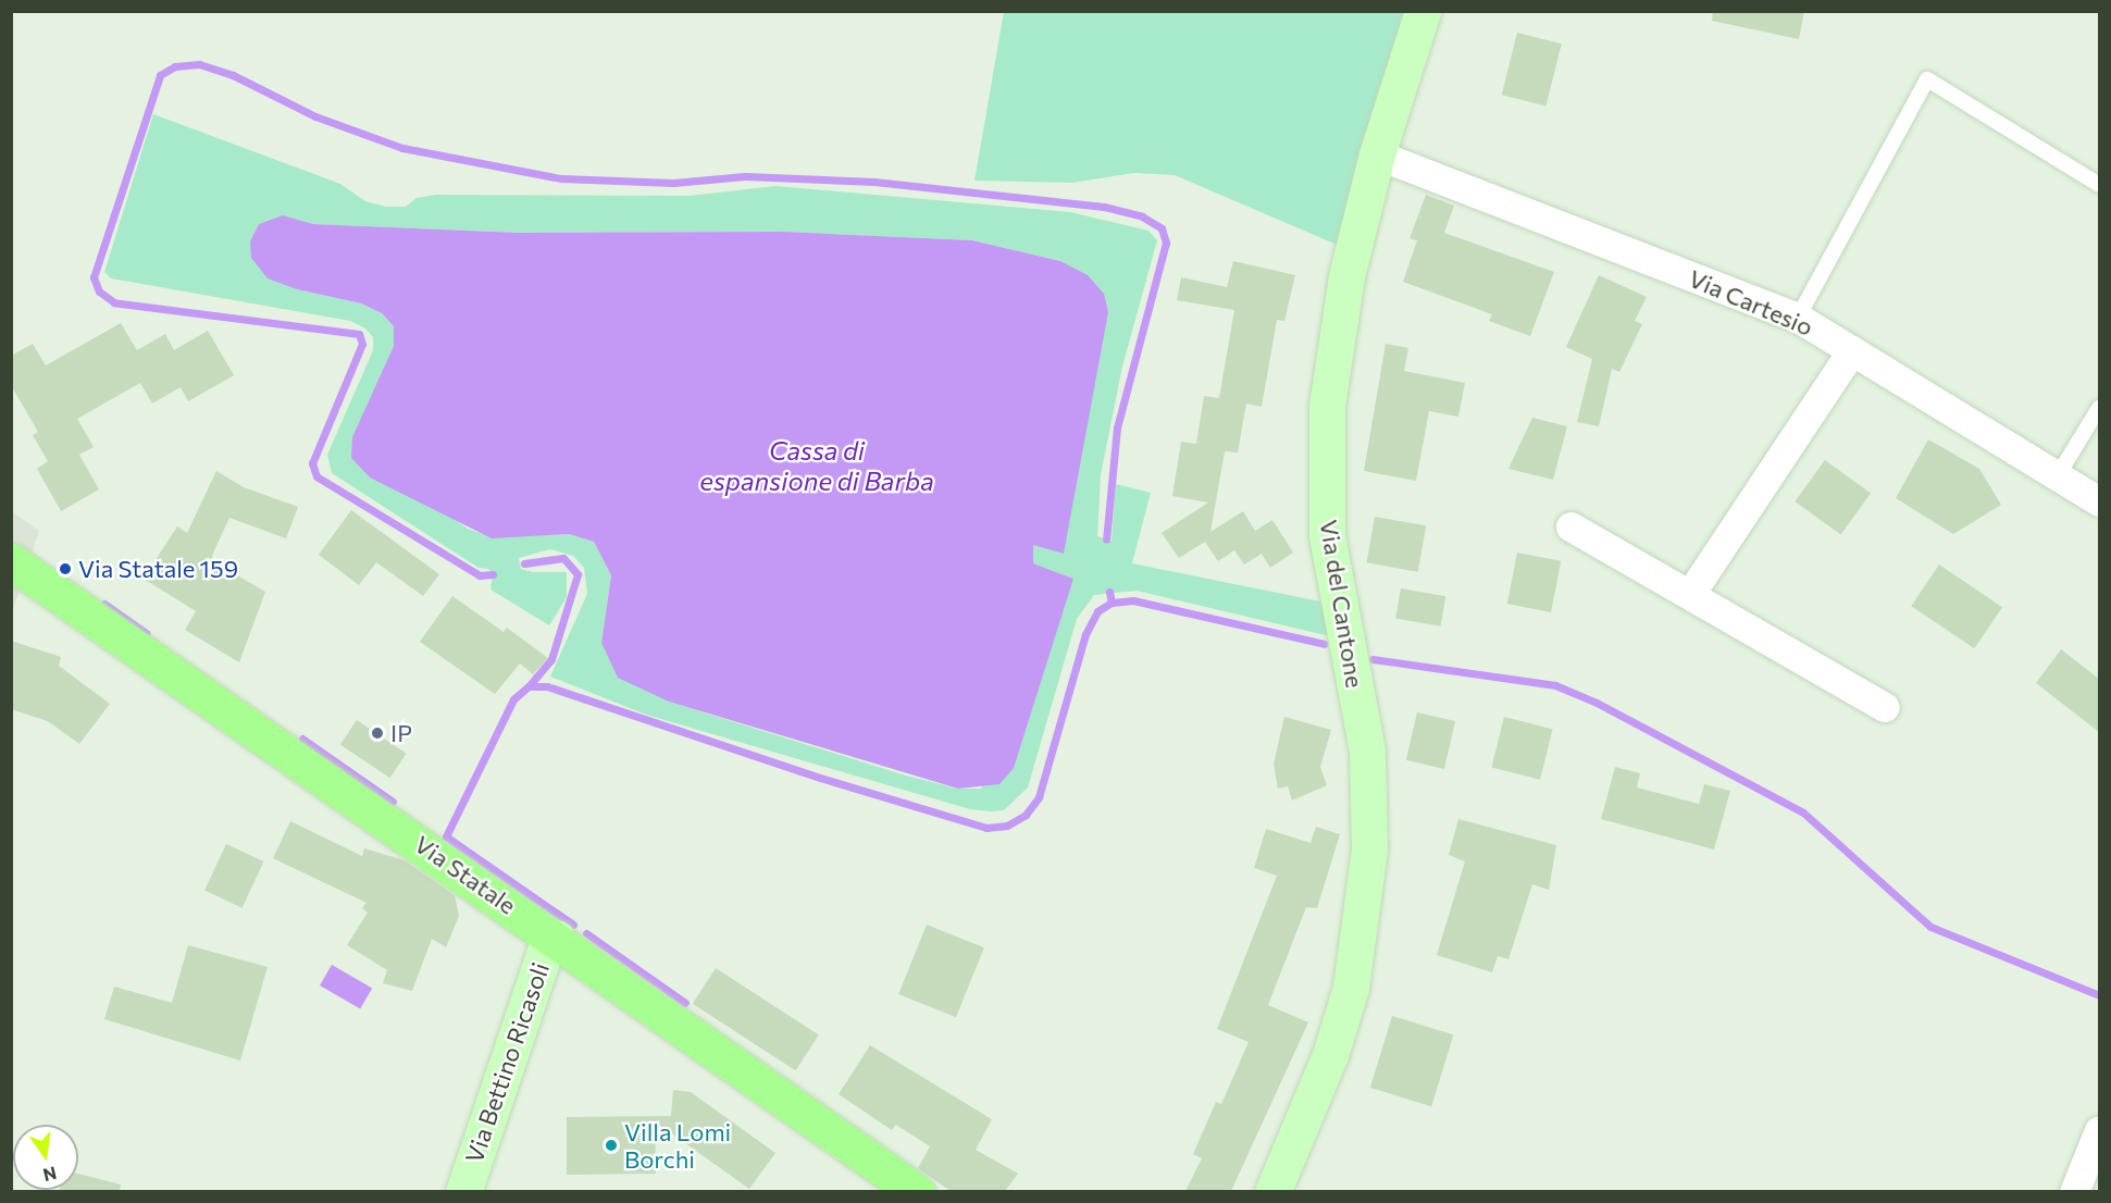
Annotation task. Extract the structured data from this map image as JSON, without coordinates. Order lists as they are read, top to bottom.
{
  "streets": {
    "main road": ["Via Statale"],
    "street": ["Via Cartesio", "Via del Cantone", "Via Bettino Ricasoli"]
  },
  "crossings": [
    ["Via Cartesio", "Via del Cantone"],
    ["Via Statale", "Via Bettino Ricasoli"]
  ],
  "water": ["Cassa di espansione di Barba"],
  "places": ["Via Statale 159", "IP", "Villa Lomi Borchi"],
  "north": "bottom"
}
